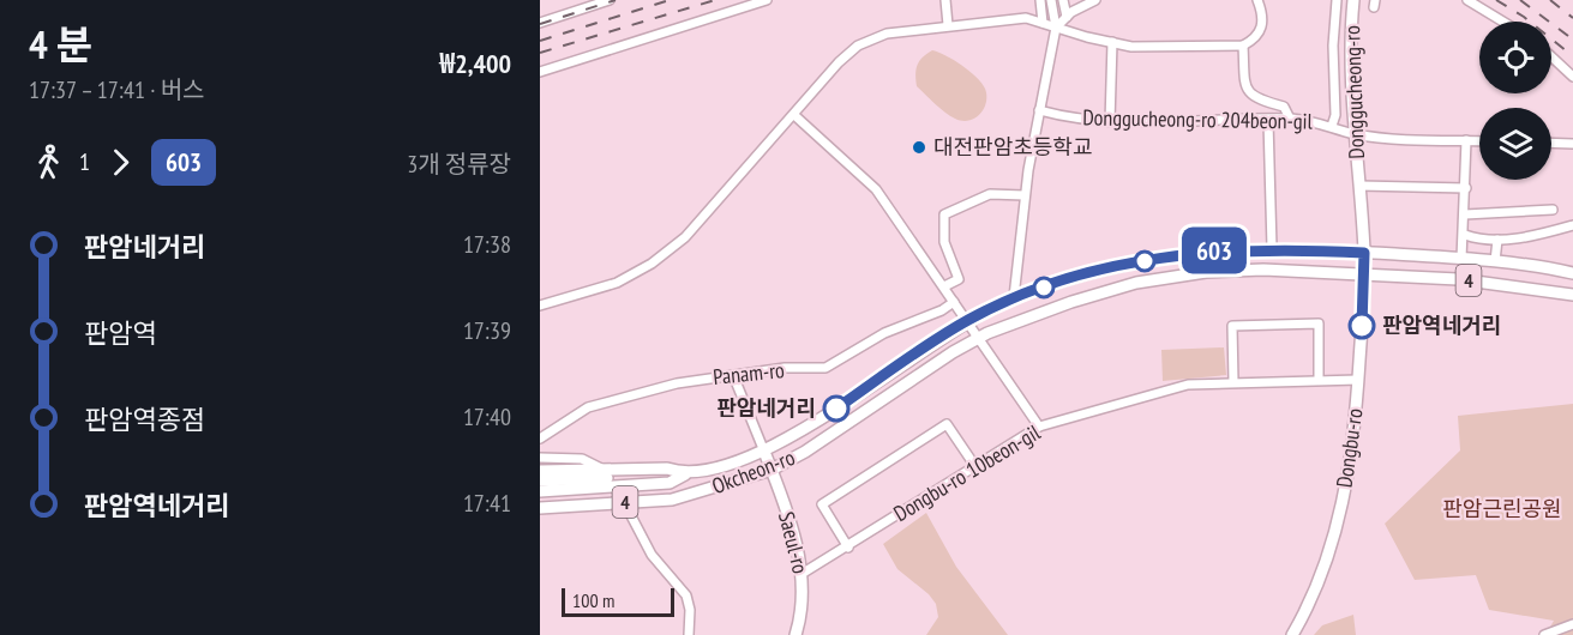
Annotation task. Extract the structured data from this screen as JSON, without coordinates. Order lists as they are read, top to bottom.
{
  "streets": {
    "main road": [
      "Donggucheong-ro",
      "4",
      "Dongbu-ro",
      "Okcheon-ro",
      "Saeul-ro"
    ],
    "street": ["Donggucheong-ro 204beon-gil", "Panam-ro", "Dongbu-ro 10beon-gil"]
  },
  "crossings": [
    ["Donggucheong-ro", "Donggucheong-ro 204beon-gil"],
    ["Donggucheong-ro", "Dongbu-ro"],
    ["Donggucheong-ro", "Okcheon-ro"],
    ["Panam-ro", "Okcheon-ro"],
    ["Dongbu-ro", "Okcheon-ro"],
    ["Dongbu-ro", "Dongbu-ro 10beon-gil"],
    ["Okcheon-ro", "Saeul-ro"],
    ["Dongbu-ro 10beon-gil", "Saeul-ro"]
  ],
  "parks": ["판암근린공원"],
  "places": ["대전판암초등학교", "판암역네거리", "판암네거리"],
  "lines": ["bus line 603"],
  "scale_bar": "100 m",
  "page": {
    "heading": ["4 분", "17:37 – 17:41 · 버스", "₩2,400"],
    "on_map": "603",
    "legs": ["1", "603", "3개 정류장"],
    "list": [
      {
        "name": "판암네거리",
        "value": "17:38"
      },
      {
        "name": "판암역",
        "value": "17:39"
      },
      {
        "name": "판암역종점",
        "value": "17:40"
      },
      {
        "name": "판암역네거리",
        "value": "17:41"
      }
    ],
    "scale": "100 m"
  }
}
